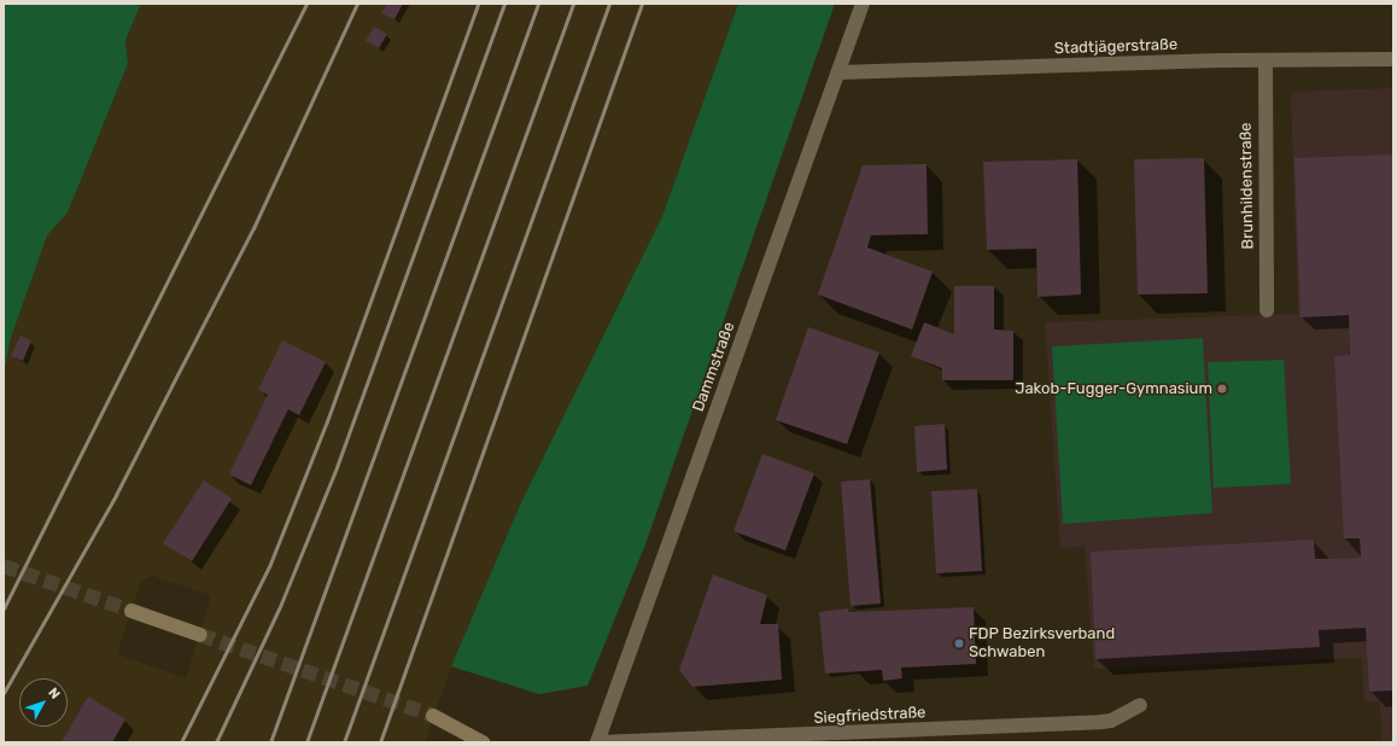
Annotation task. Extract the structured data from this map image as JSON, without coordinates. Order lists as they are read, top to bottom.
{
  "streets": {
    "street": [
      "Stadtjägerstraße",
      "Brunhildenstraße",
      "Dammstraße",
      "Siegfriedstraße"
    ]
  },
  "crossings": [
    ["Stadtjägerstraße", "Brunhildenstraße"],
    ["Stadtjägerstraße", "Dammstraße"],
    ["Dammstraße", "Siegfriedstraße"]
  ],
  "places": ["Jakob-Fugger-Gymnasium", "FDP Bezirksverband Schwaben"],
  "north": "top right"
}
